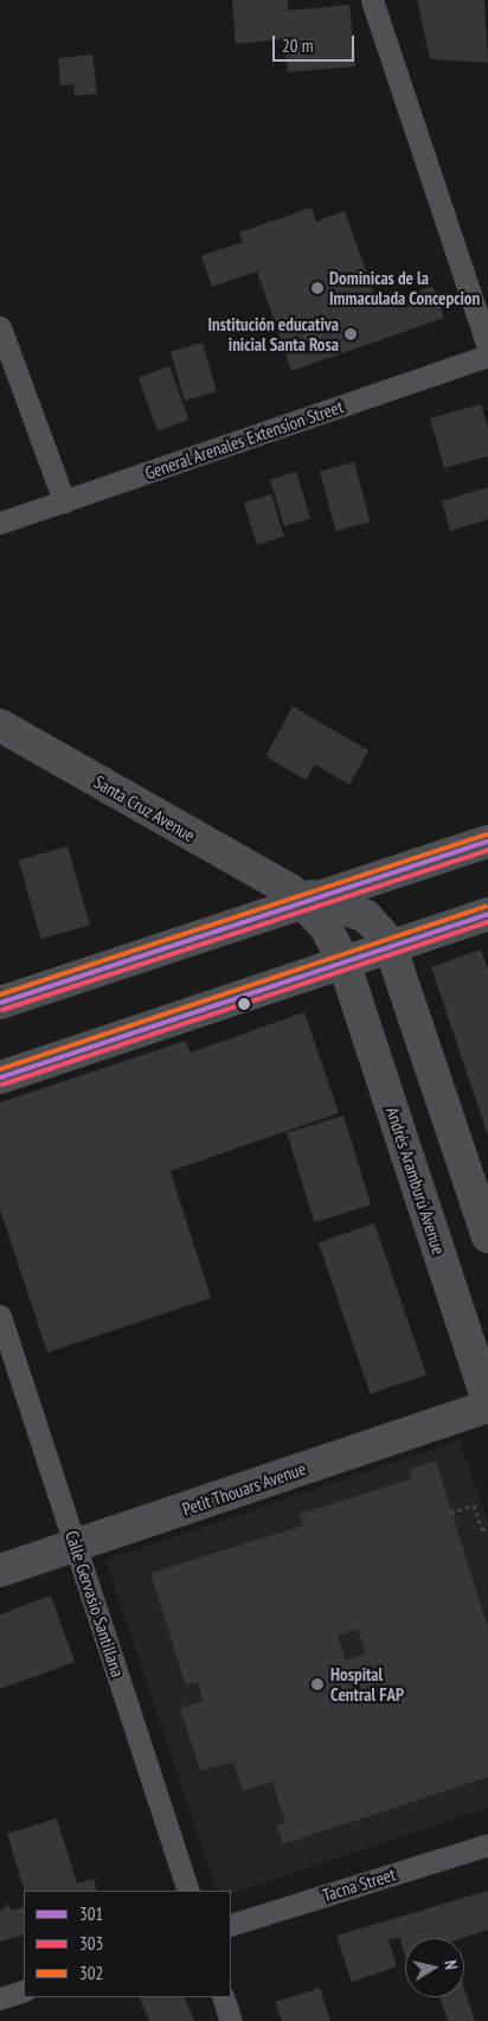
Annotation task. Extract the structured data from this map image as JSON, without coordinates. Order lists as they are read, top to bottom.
{
  "streets": {
    "main road": ["Santa Cruz Avenue", "Andrés Aramburú Avenue", "Petit Thouars Avenue"],
    "street": ["General Arenales Extension Street", "Calle Gervasio Santillana", "Tacna Street"]
  },
  "crossings": [
    ["Santa Cruz Avenue", "Andrés Aramburú Avenue"],
    ["Petit Thouars Avenue", "Calle Gervasio Santillana"]
  ],
  "places": ["Dominicas de la Immaculada Concepcion", "Institución educativa inicial Santa Rosa", "Hospital Central FAP"],
  "lines": ["transit line 302", "transit line 301", "transit line 303"],
  "legend": ["301", "303", "302"],
  "scale_bar": "20 m",
  "north": "right"
}
